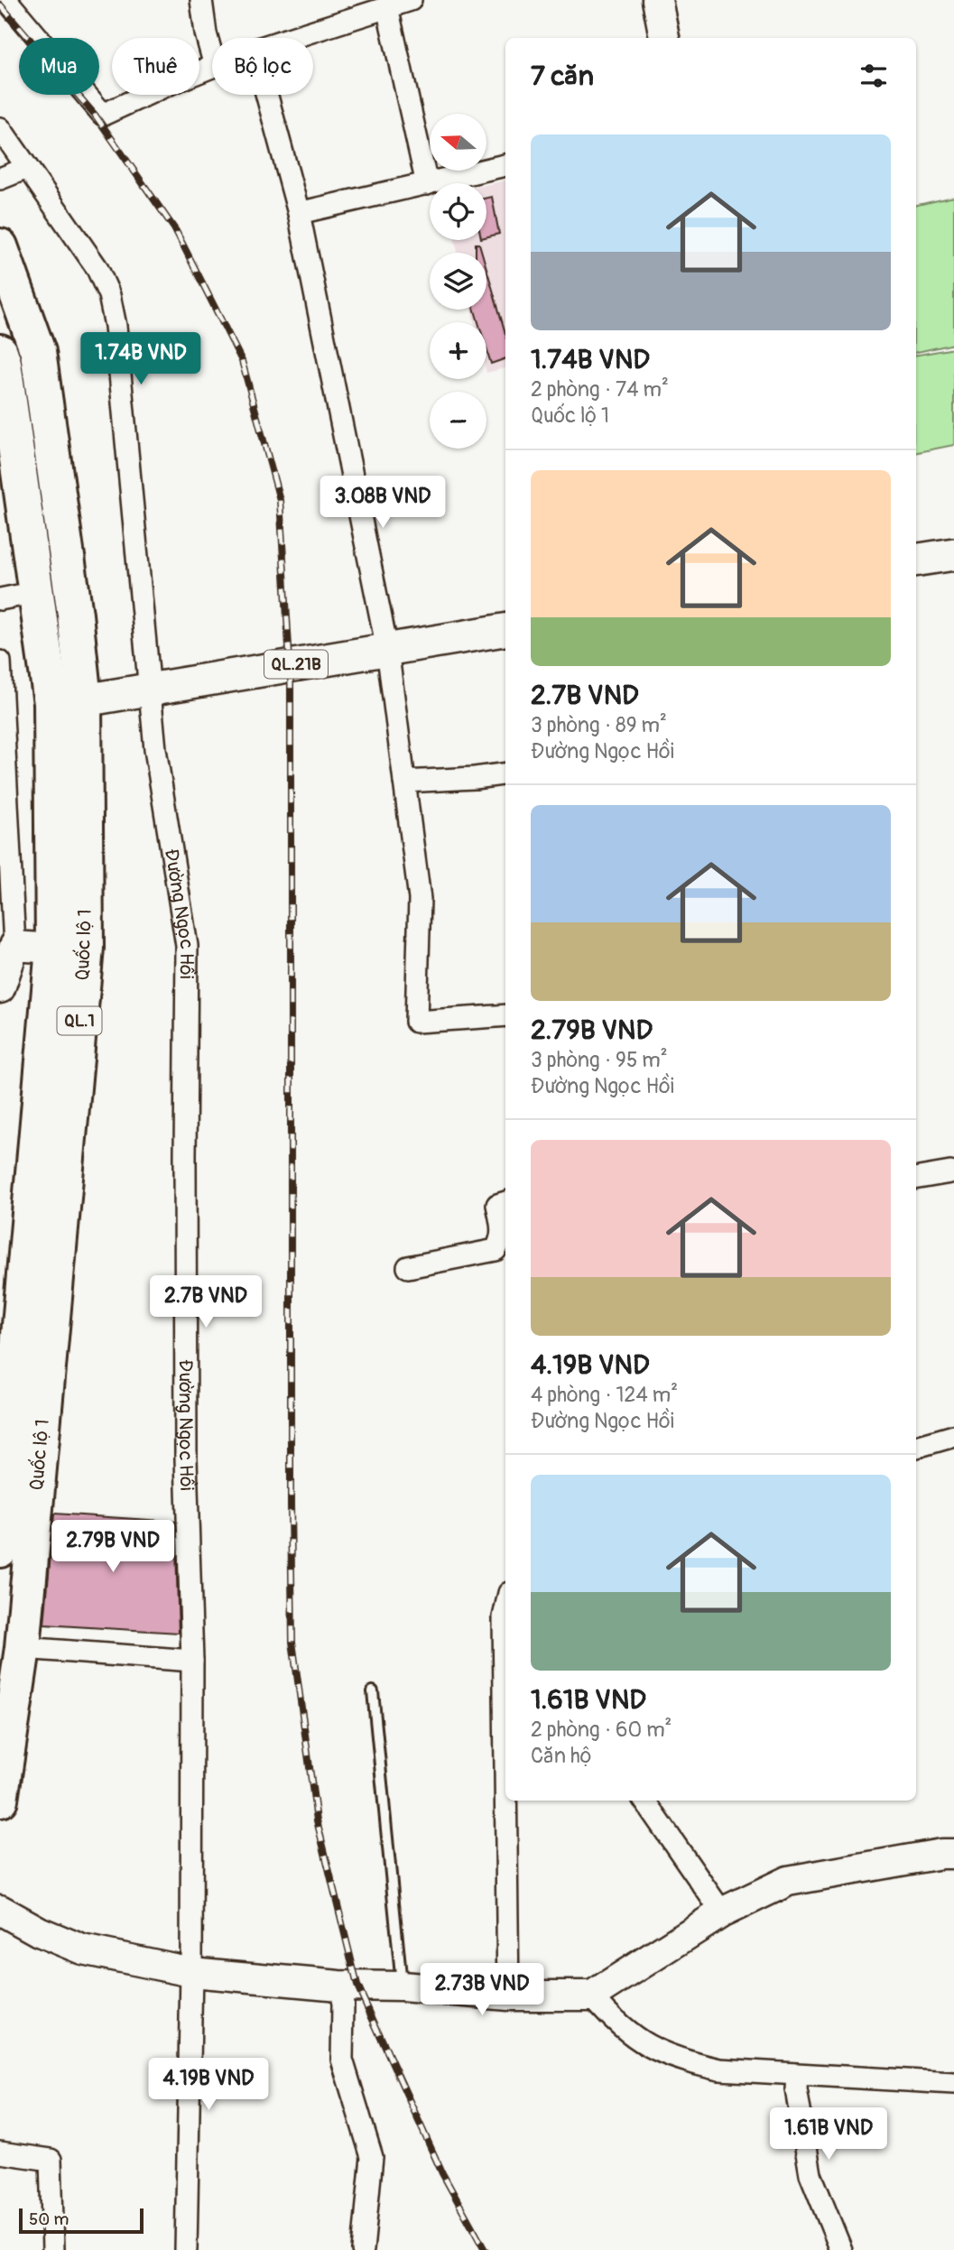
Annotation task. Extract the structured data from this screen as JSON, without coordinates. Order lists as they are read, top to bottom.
{
  "streets": {
    "highway": ["Quốc lộ 1", "QL.1"],
    "main road": ["QL.21B"],
    "street": ["Đường Ngọc Hồi"]
  },
  "crossings": [
    ["QL.21B", "Đường Ngọc Hồi"],
    ["QL.21B", "Quốc lộ 1"]
  ],
  "scale_bar": "50 m",
  "north": "left",
  "page": {
    "chip": ["Mua", "Thuê", "Bộ lọc"],
    "heading": "7 căn",
    "map_buttons": ["+", "−"],
    "list": [
      {
        "name": "1.74B VND",
        "note": "2 phòng · 74 m² · Quốc lộ 1"
      },
      {
        "name": "2.7B VND",
        "note": "3 phòng · 89 m² · Đường Ngọc Hồi"
      },
      {
        "name": "2.79B VND",
        "note": "3 phòng · 95 m² · Đường Ngọc Hồi"
      },
      {
        "name": "4.19B VND",
        "note": "4 phòng · 124 m² · Đường Ngọc Hồi"
      },
      {
        "name": "1.61B VND",
        "note": "2 phòng · 60 m² · Căn hộ"
      }
    ],
    "price": [
      "1.74B VND",
      "3.08B VND",
      "2.7B VND",
      "2.79B VND",
      "2.73B VND",
      "4.19B VND",
      "1.61B VND"
    ],
    "scale": "50 m"
  }
}
